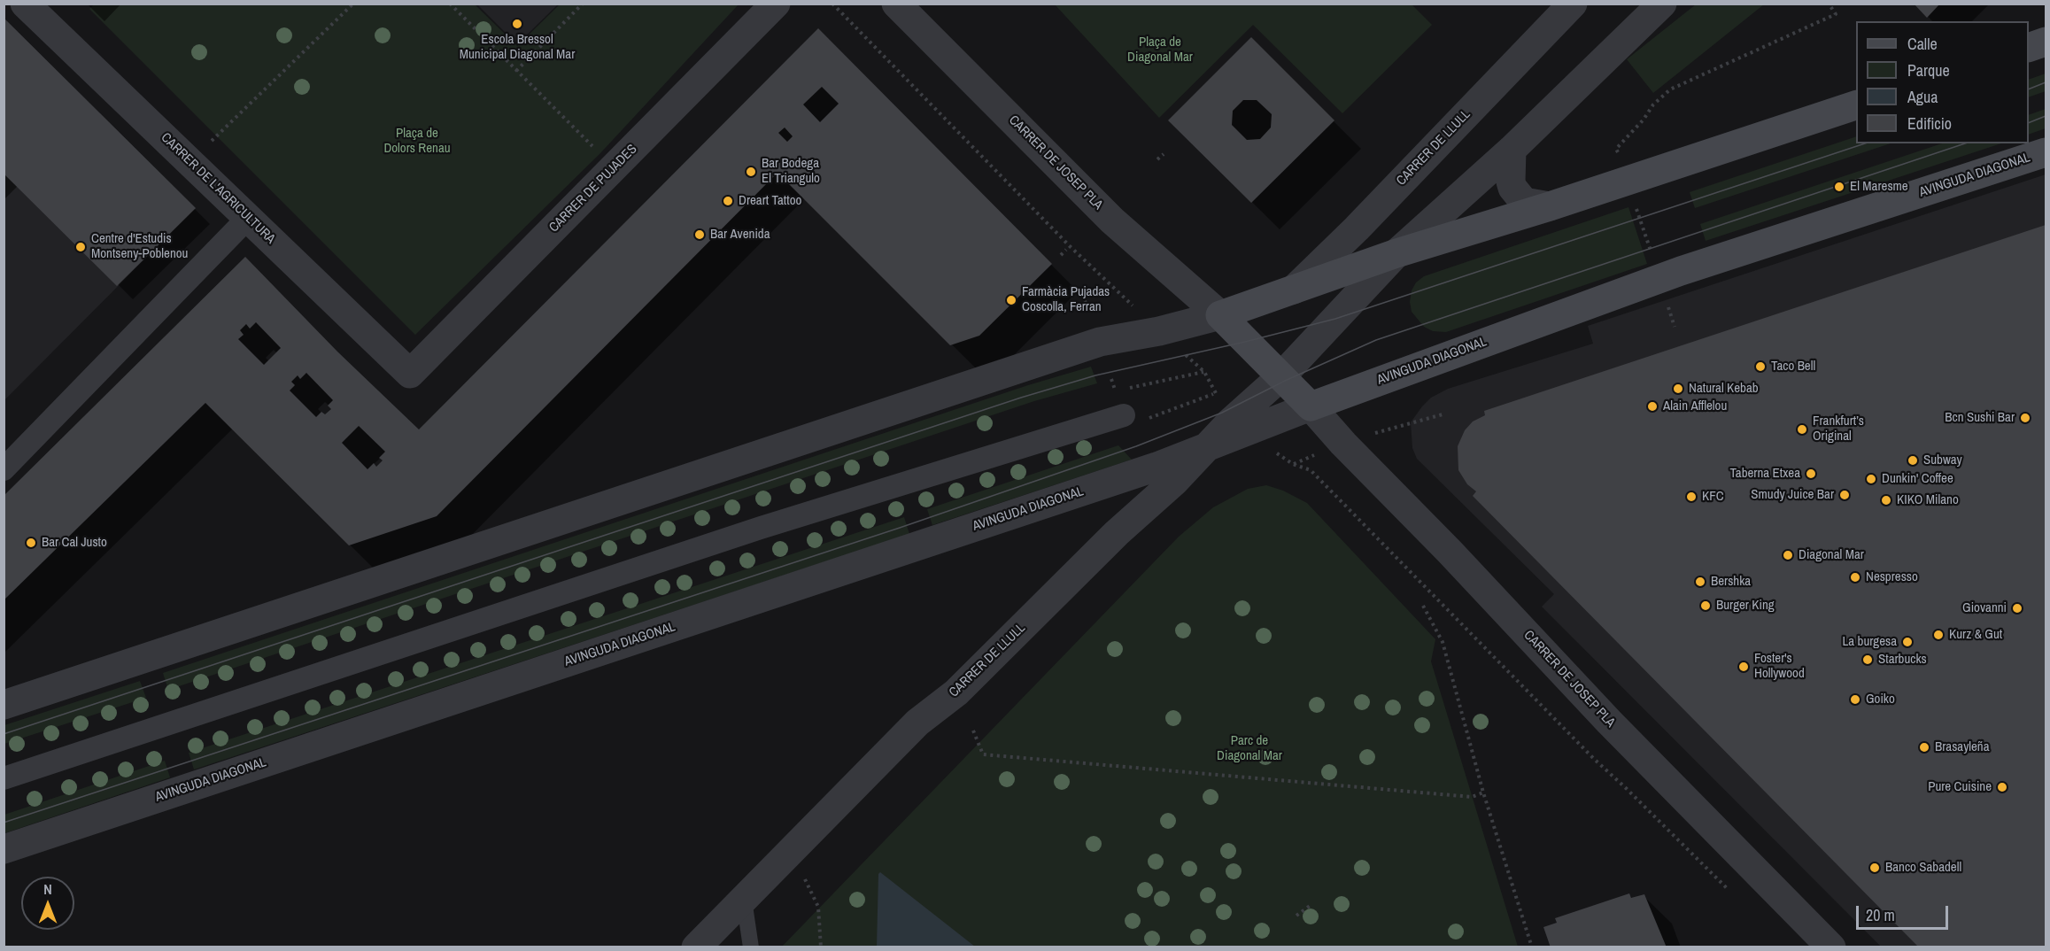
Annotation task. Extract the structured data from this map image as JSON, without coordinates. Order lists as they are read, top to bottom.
{
  "streets": {
    "main road": ["AVINGUDA DIAGONAL"],
    "street": [
      "CARRER DE LLULL",
      "CARRER DE JOSEP PLA",
      "CARRER DE L'AGRICULTURA",
      "CARRER DE PUJADES"
    ]
  },
  "crossings": [
    ["CARRER DE LLULL", "AVINGUDA DIAGONAL"],
    ["CARRER DE JOSEP PLA", "AVINGUDA DIAGONAL"],
    ["CARRER DE L'AGRICULTURA", "CARRER DE PUJADES"]
  ],
  "parks": ["Plaça de Diagonal Mar", "Plaça de Dolors Renau", "Parc de Diagonal Mar"],
  "places": [
    "Escola Bressol Municipal Diagonal Mar",
    "Bar Bodega El Triangulo",
    "El Maresme",
    "Dreart Tattoo",
    "Bar Avenida",
    "Centre d'Estudis Montseny-Poblenou",
    "Farmàcia Pujadas Coscolla, Ferran",
    "Taco Bell",
    "Natural Kebab",
    "Alain Afflelou",
    "Bcn Sushi Bar",
    "Frankfurt’s Original",
    "Subway",
    "Taberna Etxea",
    "Dunkin' Coffee",
    "Smudy Juice Bar",
    "KFC",
    "KIKO Milano",
    "Bar Cal Justo",
    "Diagonal Mar",
    "Nespresso",
    "Bershka",
    "Burger King",
    "Giovanni",
    "Kurz & Gut",
    "La burgesa",
    "Starbucks",
    "Foster's Hollywood",
    "Goiko",
    "Brasayleña",
    "Pure Cuisine",
    "Banco Sabadell"
  ],
  "legend": [
    "Calle",
    "Parque",
    "Agua",
    "Edificio"
  ],
  "scale_bar": "20 m",
  "north": "top"
}
